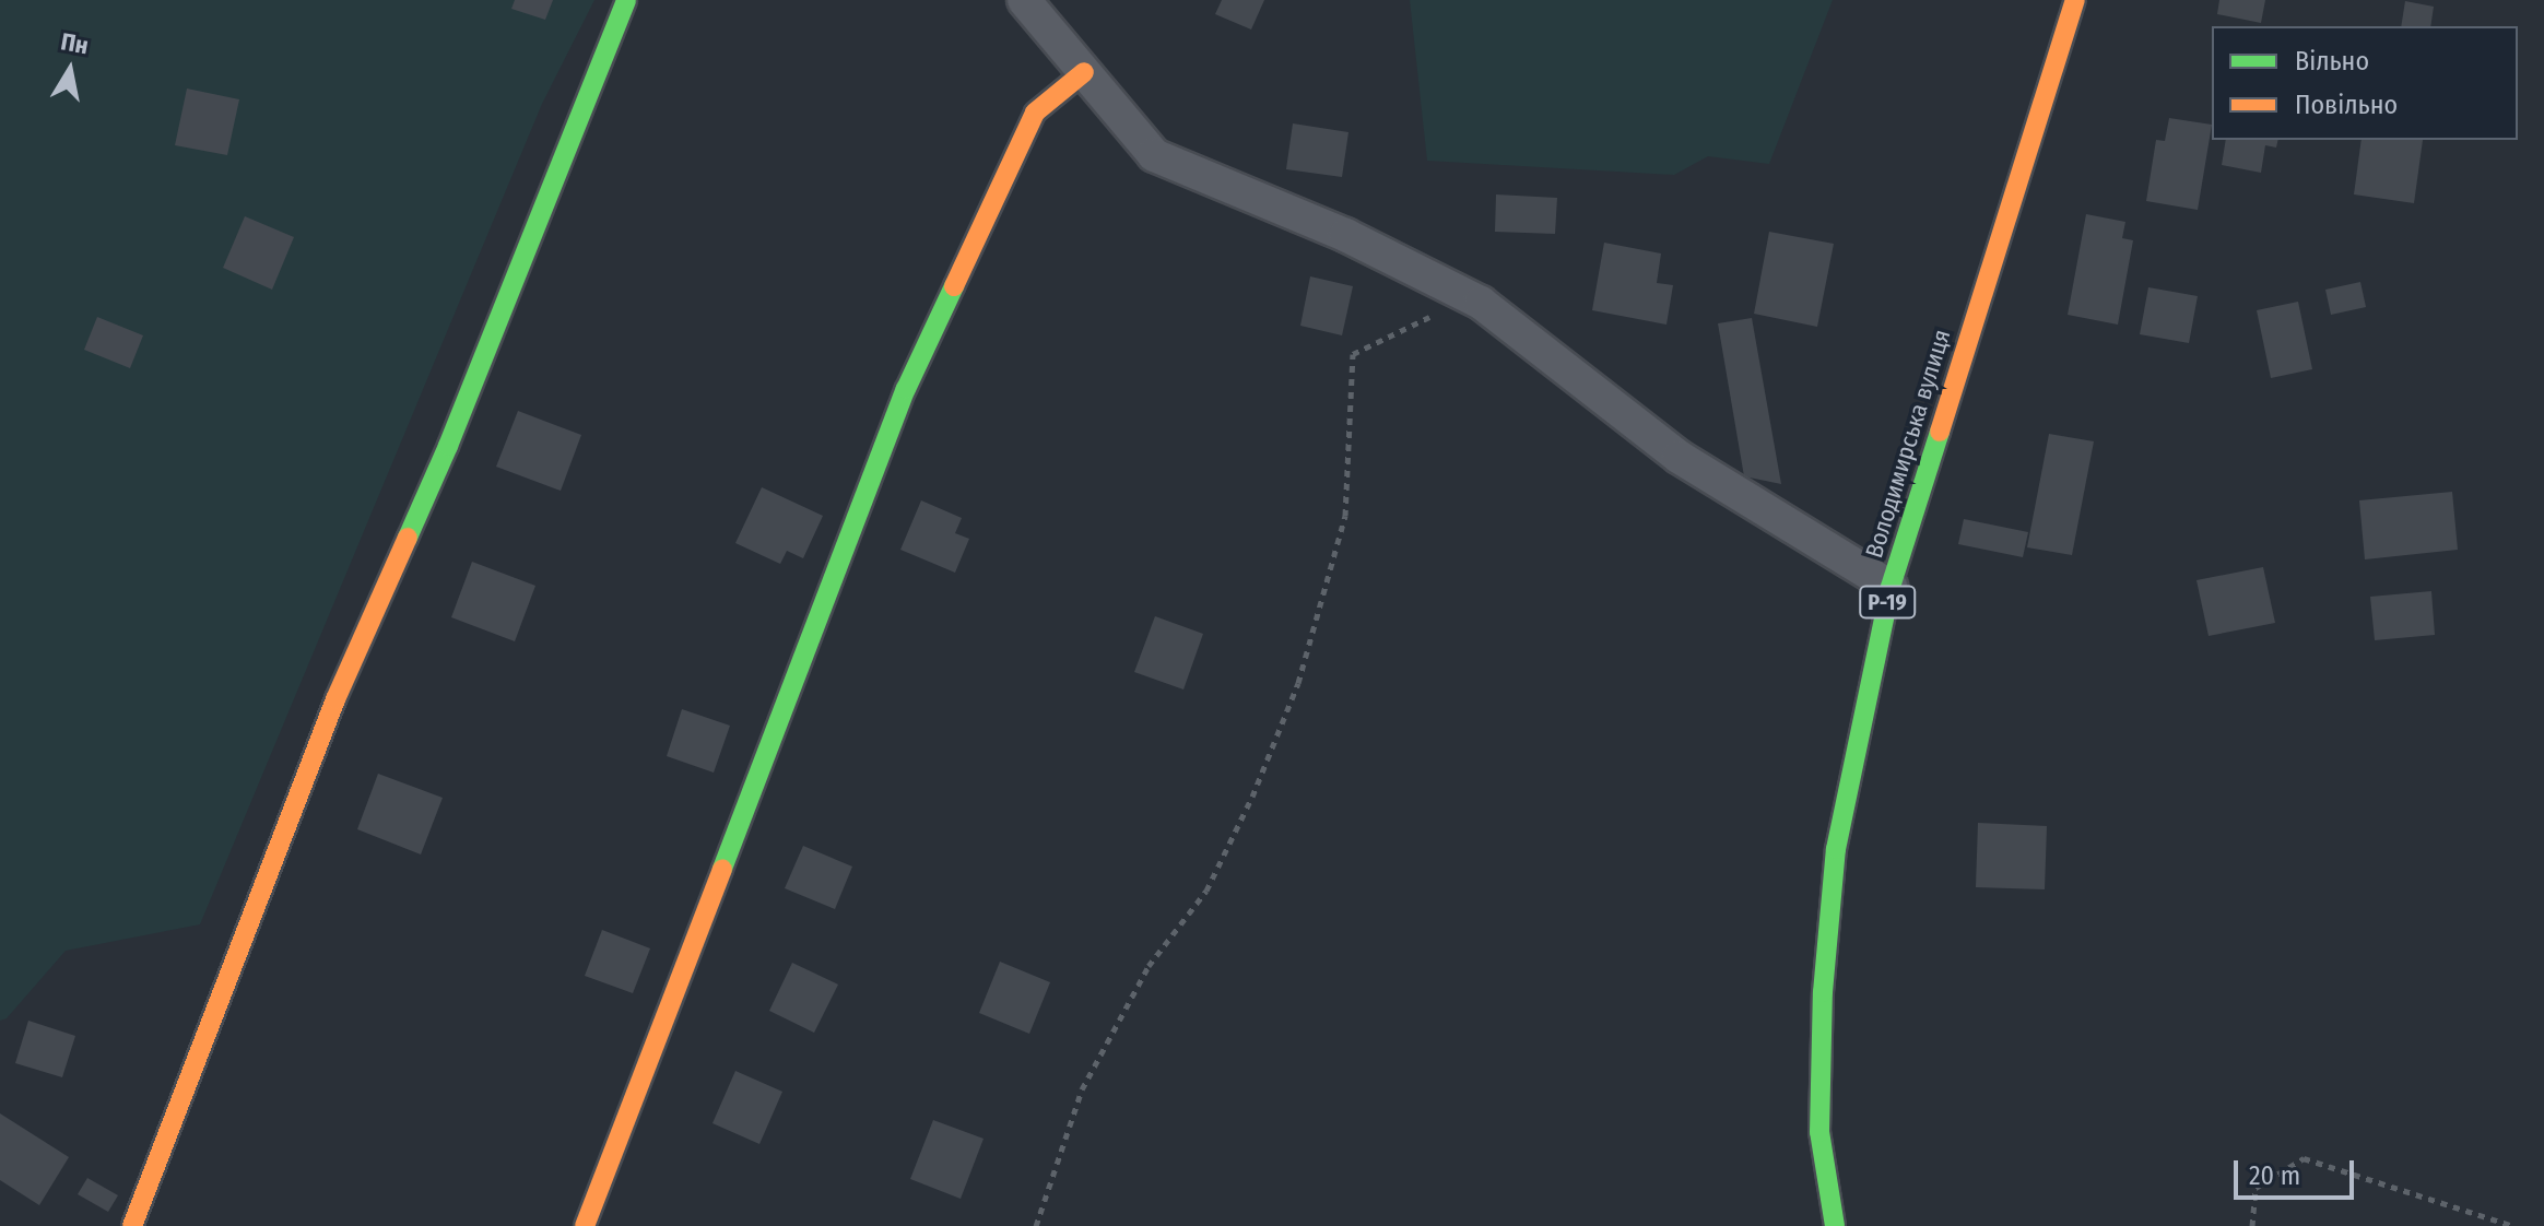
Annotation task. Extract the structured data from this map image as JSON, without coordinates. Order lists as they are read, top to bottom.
{
  "streets": {
    "street": ["Володимирська вулиця", "Р-19"]
  },
  "legend": ["Вільно", "Повільно"],
  "scale_bar": "20 m",
  "north": "top"
}
